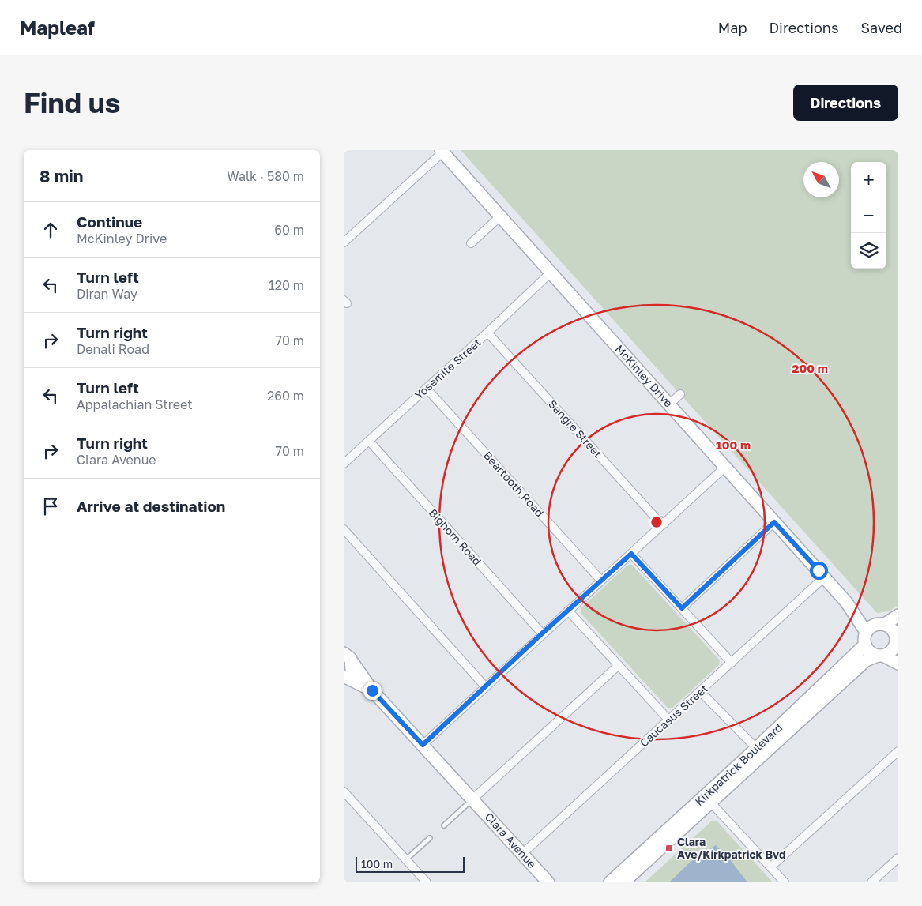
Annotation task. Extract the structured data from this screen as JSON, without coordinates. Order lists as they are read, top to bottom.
{
  "streets": {
    "street": [
      "Yosemite Street",
      "McKinley Drive",
      "Sangre Street",
      "Beartooth Road",
      "Bighorn Road",
      "Caucasus Street",
      "Kirkpatrick Boulevard",
      "Clara Avenue"
    ]
  },
  "crossings": [
    ["Yosemite Street", "McKinley Drive"],
    ["Yosemite Street", "Sangre Street"],
    ["Yosemite Street", "Beartooth Road"],
    ["Yosemite Street", "Bighorn Road"],
    ["McKinley Drive", "Caucasus Street"],
    ["McKinley Drive", "Kirkpatrick Boulevard"],
    ["Caucasus Street", "Clara Avenue"]
  ],
  "places": {
    "transit": ["Clara Ave/Kirkpatrick Bvd"]
  },
  "scale_bar": "100 m",
  "north": "top left",
  "page": {
    "header": "Mapleaf",
    "nav": ["Map", "Directions", "Saved"],
    "buttons": "Directions",
    "title": "Find us",
    "heading": ["8 min", "Walk · 580 m"],
    "map_buttons": ["+", "−"],
    "list": [
      ["Continue", "McKinley Drive", "60 m"],
      ["Turn left", "Diran Way", "120 m"],
      ["Turn right", "Denali Road", "70 m"],
      ["Turn left", "Appalachian Street", "260 m"],
      ["Turn right", "Clara Avenue", "70 m"],
      "Arrive at destination"
    ],
    "scale": "100 m"
  },
  "rings": ["200 m", "100 m"]
}
